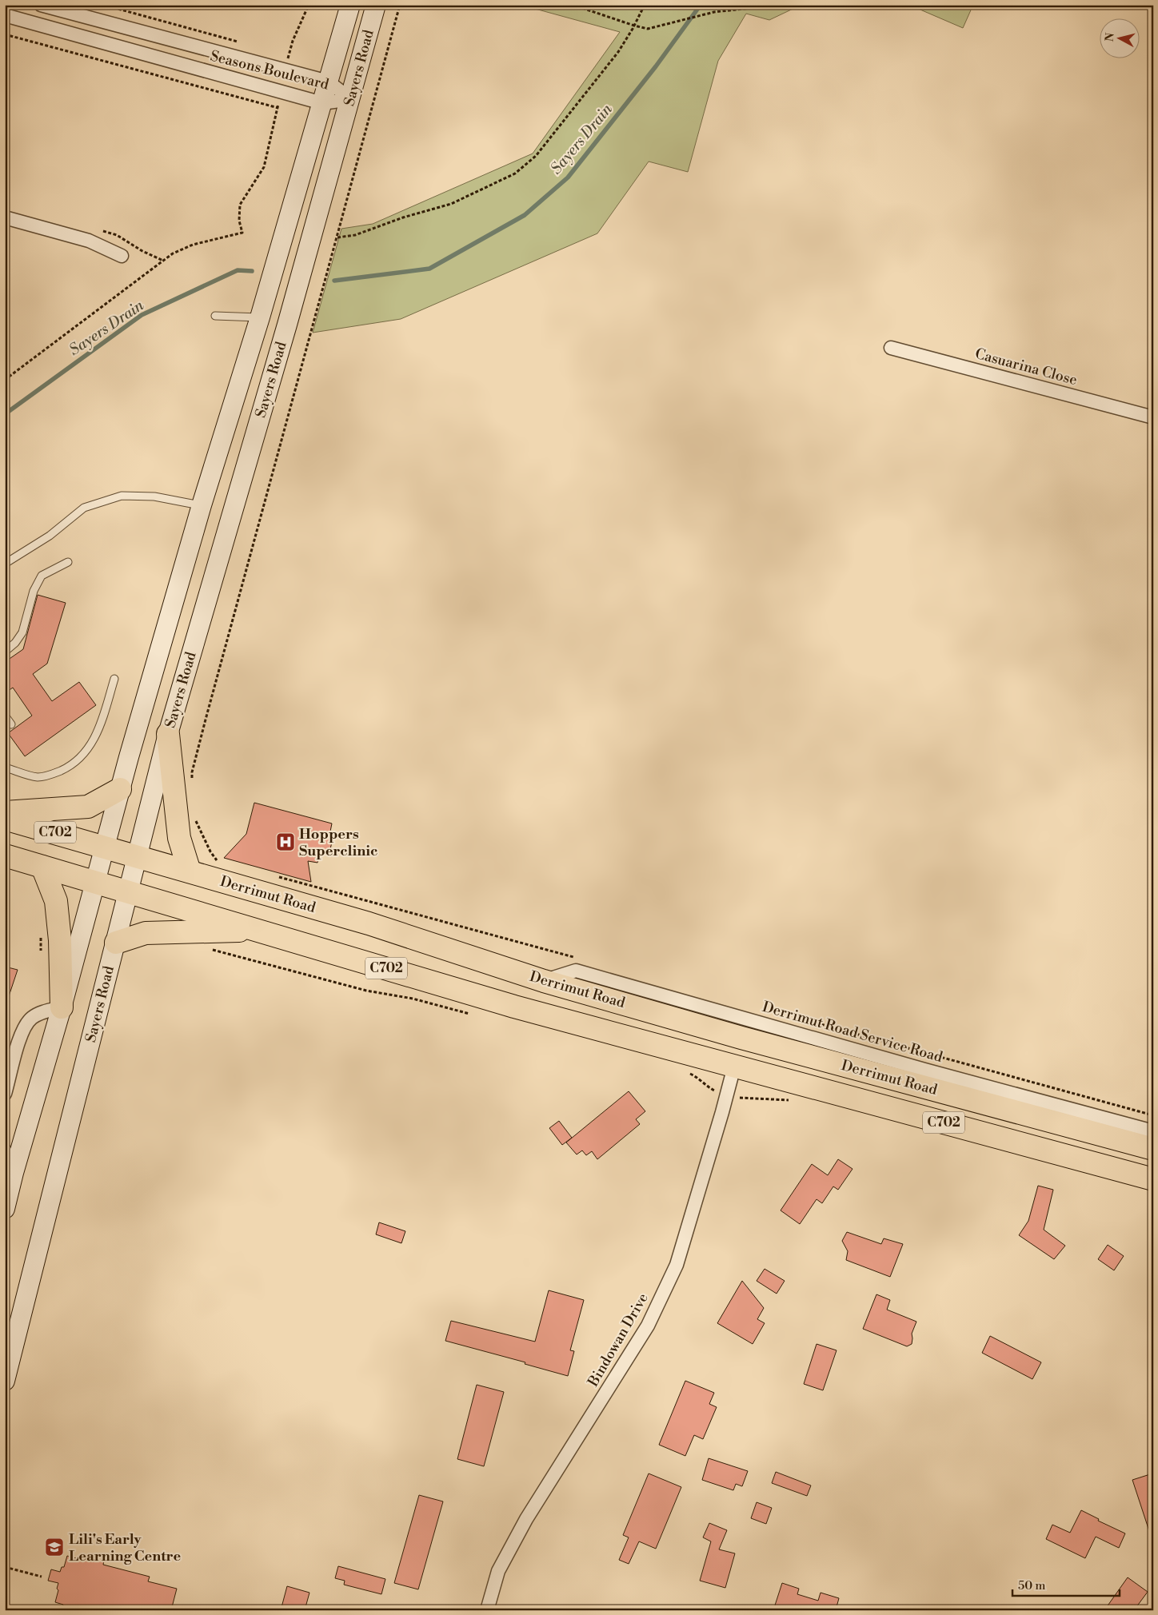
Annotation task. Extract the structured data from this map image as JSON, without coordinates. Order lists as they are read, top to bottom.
{
  "streets": {
    "highway": ["C702", "Derrimut Road"],
    "main road": ["Sayers Road"],
    "street": [
      "Seasons Boulevard",
      "Casuarina Close",
      "Derrimut Road Service Road",
      "Bindowan Drive"
    ]
  },
  "crossings": [
    ["Sayers Road", "Seasons Boulevard"],
    ["Sayers Road", "Derrimut Road"],
    ["Derrimut Road", "Derrimut Road Service Road"],
    ["Derrimut Road", "Bindowan Drive"]
  ],
  "water": ["Sayers Drain"],
  "places": {
    "hospital": ["Hoppers Superclinic"],
    "school or university": ["Lili's Early Learning Centre"]
  },
  "scale_bar": "50 m",
  "north": "left"
}
